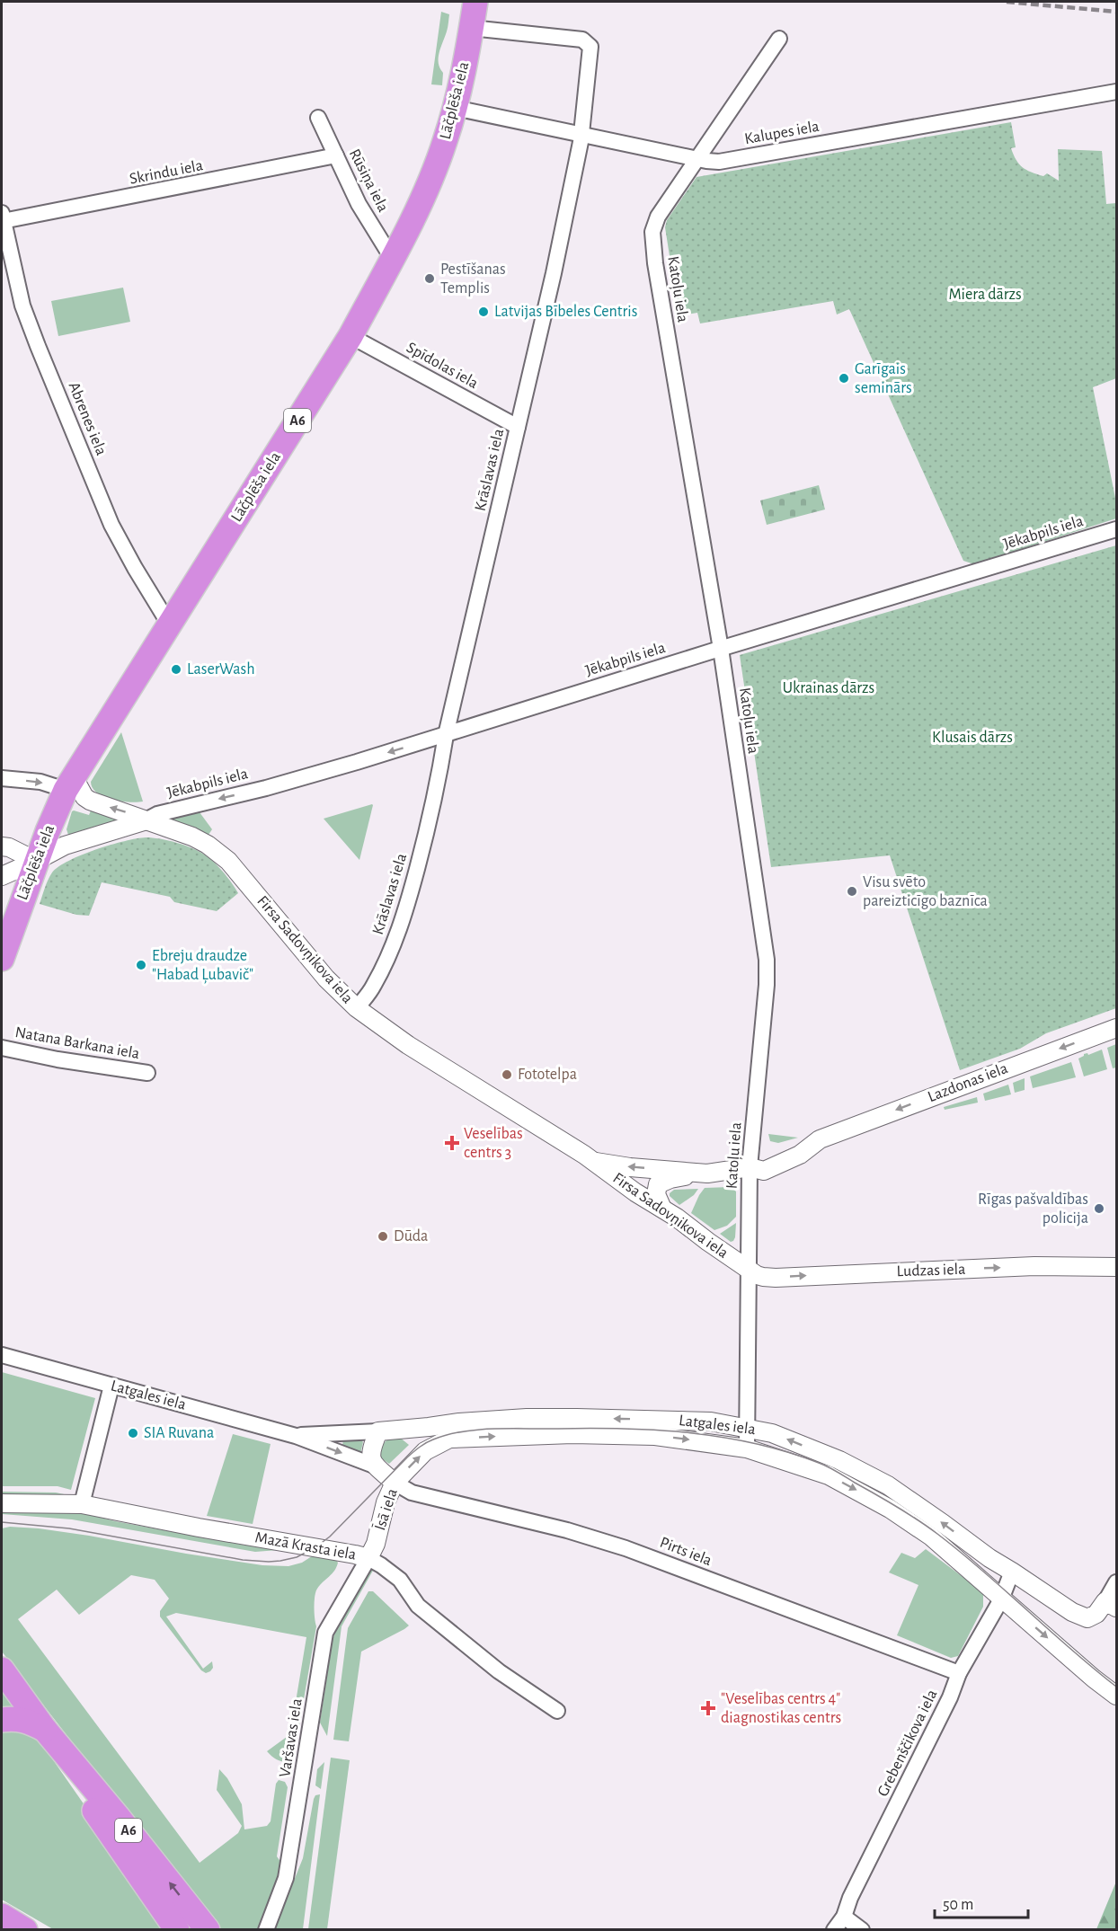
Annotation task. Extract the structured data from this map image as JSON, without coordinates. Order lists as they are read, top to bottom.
{
  "streets": {
    "highway": ["Lāčplēša iela", "A6"],
    "street": [
      "Kalupes iela",
      "Skrindu iela",
      "Rūsiņa iela",
      "Katoļu iela",
      "Spīdolas iela",
      "Abrenes iela",
      "Krāslavas iela",
      "Jēkabpils iela",
      "Firsa Sadovņikova iela",
      "Natana Barkana iela",
      "Lazdonas iela",
      "Ludzas iela",
      "Latgales iela",
      "Īsā iela",
      "Mazā Krasta iela",
      "Pirts iela",
      "Varšavas iela",
      "Grebenščikova iela"
    ]
  },
  "crossings": [
    ["Lāčplēša iela", "Kalupes iela"],
    ["Lāčplēša iela", "Rūsiņa iela"],
    ["Lāčplēša iela", "Spīdolas iela"],
    ["Lāčplēša iela", "Abrenes iela"],
    ["Lāčplēša iela", "Krāslavas iela"],
    ["Lāčplēša iela", "Firsa Sadovņikova iela"],
    ["Kalupes iela", "Katoļu iela"],
    ["Kalupes iela", "Krāslavas iela"],
    ["Skrindu iela", "Rūsiņa iela"],
    ["Skrindu iela", "Abrenes iela"],
    ["Katoļu iela", "Jēkabpils iela"],
    ["Katoļu iela", "Firsa Sadovņikova iela"],
    ["Katoļu iela", "Lazdonas iela"],
    ["Katoļu iela", "Ludzas iela"],
    ["Katoļu iela", "Latgales iela"],
    ["Spīdolas iela", "Krāslavas iela"],
    ["Krāslavas iela", "Jēkabpils iela"],
    ["Krāslavas iela", "Firsa Sadovņikova iela"],
    ["Jēkabpils iela", "Firsa Sadovņikova iela"],
    ["Firsa Sadovņikova iela", "Lazdonas iela"],
    ["Firsa Sadovņikova iela", "Ludzas iela"],
    ["Latgales iela", "Īsā iela"],
    ["Latgales iela", "Pirts iela"],
    ["Latgales iela", "Grebenščikova iela"],
    ["Īsā iela", "Mazā Krasta iela"],
    ["Īsā iela", "Pirts iela"],
    ["Īsā iela", "Varšavas iela"],
    ["Mazā Krasta iela", "Varšavas iela"],
    ["Pirts iela", "Grebenščikova iela"]
  ],
  "one_way": ["Lazdonas iela", "Ludzas iela", "Īsā iela"],
  "parks": ["Miera dārzs", "Ukrainas dārzs", "Klusais dārzs"],
  "places": {
    "other": [
      "Pestīšanas Templis",
      "Latvijas Bībeles Centris",
      "Garīgais seminārs",
      "LaserWash",
      "Visu svēto pareizticīgo baznīca",
      "Ebreju draudze \"Habad Ļubavič\"",
      "Fototelpa",
      "Rīgas pašvaldības policija",
      "Dūda",
      "SIA Ruvana"
    ],
    "health": ["Veselības centrs 3", "\"Veselības centrs 4\" diagnostikas centrs"]
  },
  "scale_bar": "50 m"
}
